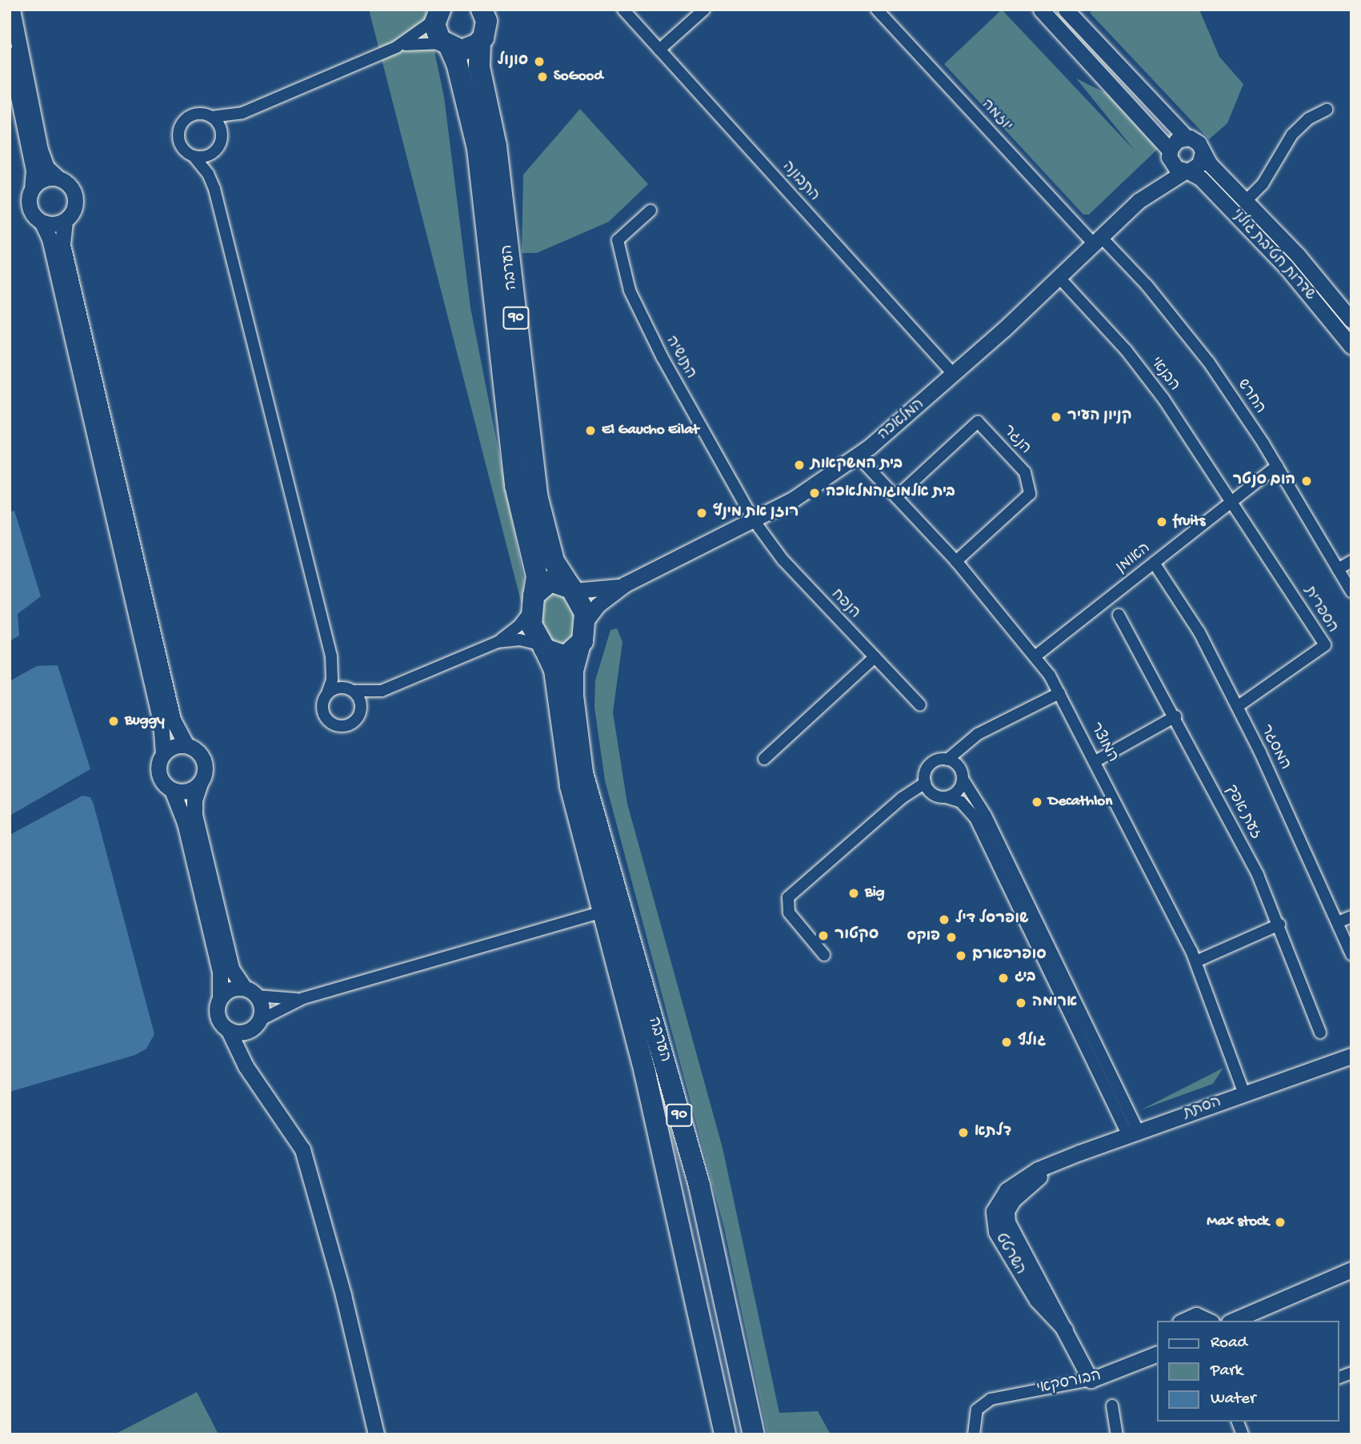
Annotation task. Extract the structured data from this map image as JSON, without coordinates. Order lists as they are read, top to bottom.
{
  "streets": {
    "highway": ["הערבה", "90"],
    "street": [
      "יוזמה",
      "התבונה",
      "שדרות חטיבת גולני",
      "התושיה",
      "הבנאי",
      "החרש",
      "המלאכה",
      "הנגר",
      "האומן",
      "הנפח",
      "הספרית",
      "המוצר",
      "המסגר",
      "זעת אפך",
      "הסתת",
      "השרטט",
      "הבורסקאי"
    ]
  },
  "crossings": [
    ["יוזמה", "החרש"],
    ["יוזמה", "המלאכה"],
    ["התבונה", "המלאכה"],
    ["שדרות חטיבת גולני", "המלאכה"],
    ["הערבה", "90"],
    ["הערבה", "המלאכה"],
    ["90", "המלאכה"],
    ["התושיה", "המלאכה"],
    ["התושיה", "הנפח"],
    ["הבנאי", "המלאכה"],
    ["הבנאי", "האומן"],
    ["הבנאי", "הספרית"],
    ["החרש", "המלאכה"],
    ["החרש", "האומן"],
    ["המלאכה", "הנפח"],
    ["המלאכה", "המוצר"],
    ["הנגר", "המוצר"],
    ["האומן", "הספרית"],
    ["האומן", "המוצר"],
    ["האומן", "המסגר"],
    ["הספרית", "המסגר"],
    ["המוצר", "הסתת"],
    ["הסתת", "השרטט"],
    ["השרטט", "הבורסקאי"]
  ],
  "places": [
    "סונול",
    "SoGood",
    "קניון העיר",
    "El Gaucho Eilat",
    "בית המשקאות",
    "הום סנטר",
    "בית אלמוג/המלאכה",
    "רוזן את מינץ",
    "fruits",
    "Buggy",
    "Decathlon",
    "Big",
    "שופרסל דיל",
    "סקטור",
    "פוקס",
    "סופרפארם",
    "ביג",
    "ארומה",
    "גולף",
    "דלתא",
    "Max stock"
  ],
  "legend": ["Road", "Park", "Water"]
}
